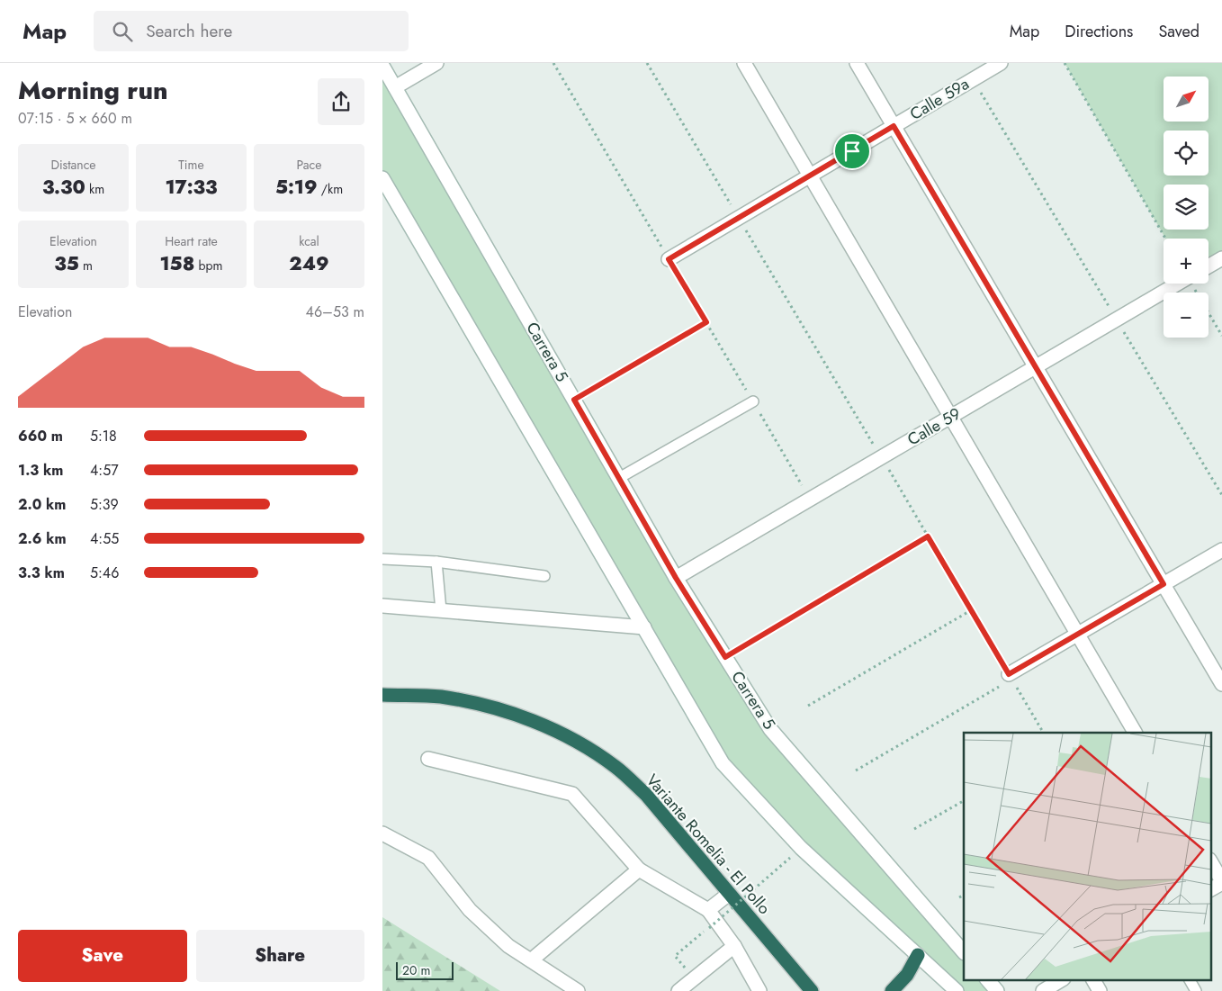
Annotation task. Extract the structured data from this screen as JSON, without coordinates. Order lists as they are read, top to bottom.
{
  "streets": {
    "highway": ["Variante Romelia - El Pollo"],
    "street": ["Calle 59a", "Carrera 5", "Calle 59"]
  },
  "crossings": [
    ["Carrera 5", "Calle 59"]
  ],
  "scale_bar": "20 m",
  "north": "top right",
  "page": {
    "header": "Map",
    "search": "Search here",
    "nav": ["Map", "Directions", "Saved"],
    "heading": ["Morning run", "07:15 · 5 × 660 m"],
    "map_buttons": ["+", "−"],
    "stats": [
      ["Distance", "3.30 km"],
      ["Time", "17:33"],
      ["Pace", "5:19 /km"],
      ["Elevation", "35 m"],
      ["Heart rate", "158 bpm"],
      ["kcal", "249"]
    ],
    "chart": ["Elevation", "46–53 m"],
    "list": [
      {
        "name": "660 m",
        "note": "5:18"
      },
      {
        "name": "1.3 km",
        "note": "4:57"
      },
      {
        "name": "2.0 km",
        "note": "5:39"
      },
      {
        "name": "2.6 km",
        "note": "4:55"
      },
      {
        "name": "3.3 km",
        "note": "5:46"
      }
    ],
    "buttons": ["Save", "Share"],
    "scale": "20 m"
  }
}
